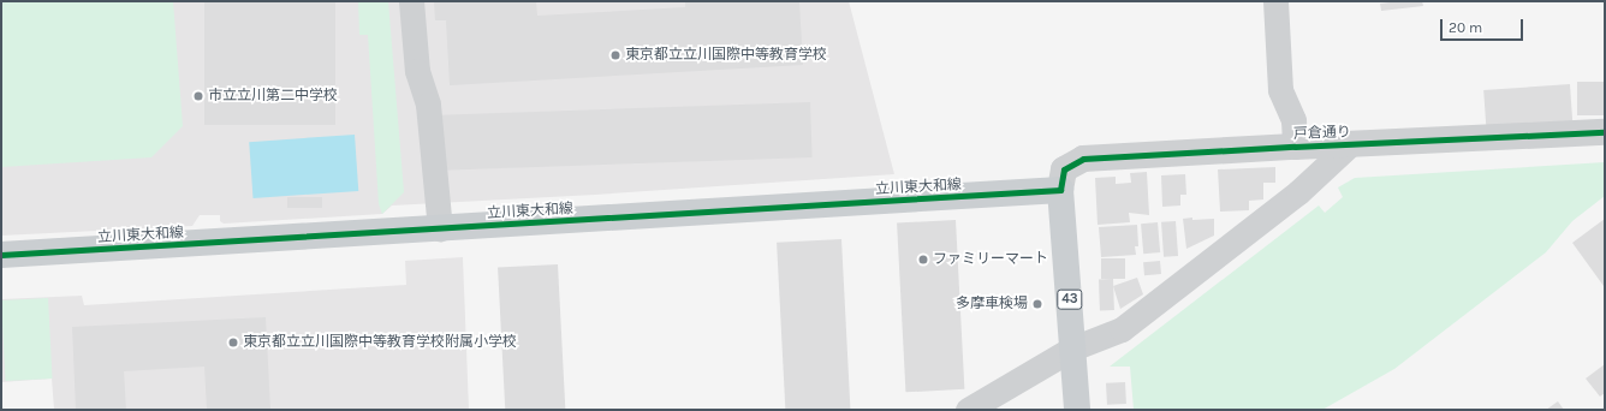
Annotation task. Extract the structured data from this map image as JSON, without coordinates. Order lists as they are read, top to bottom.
{
  "streets": {
    "main road": ["立川東大和線", "43"],
    "street": ["戸倉通り"]
  },
  "crossings": [
    ["戸倉通り", "立川東大和線"],
    ["戸倉通り", "43"],
    ["立川東大和線", "43"]
  ],
  "places": [
    "東京都立立川国際中等教育学校",
    "市立立川第二中学校",
    "ファミリーマート",
    "多摩車検場",
    "東京都立立川国際中等教育学校附属小学校"
  ],
  "scale_bar": "20 m"
}
